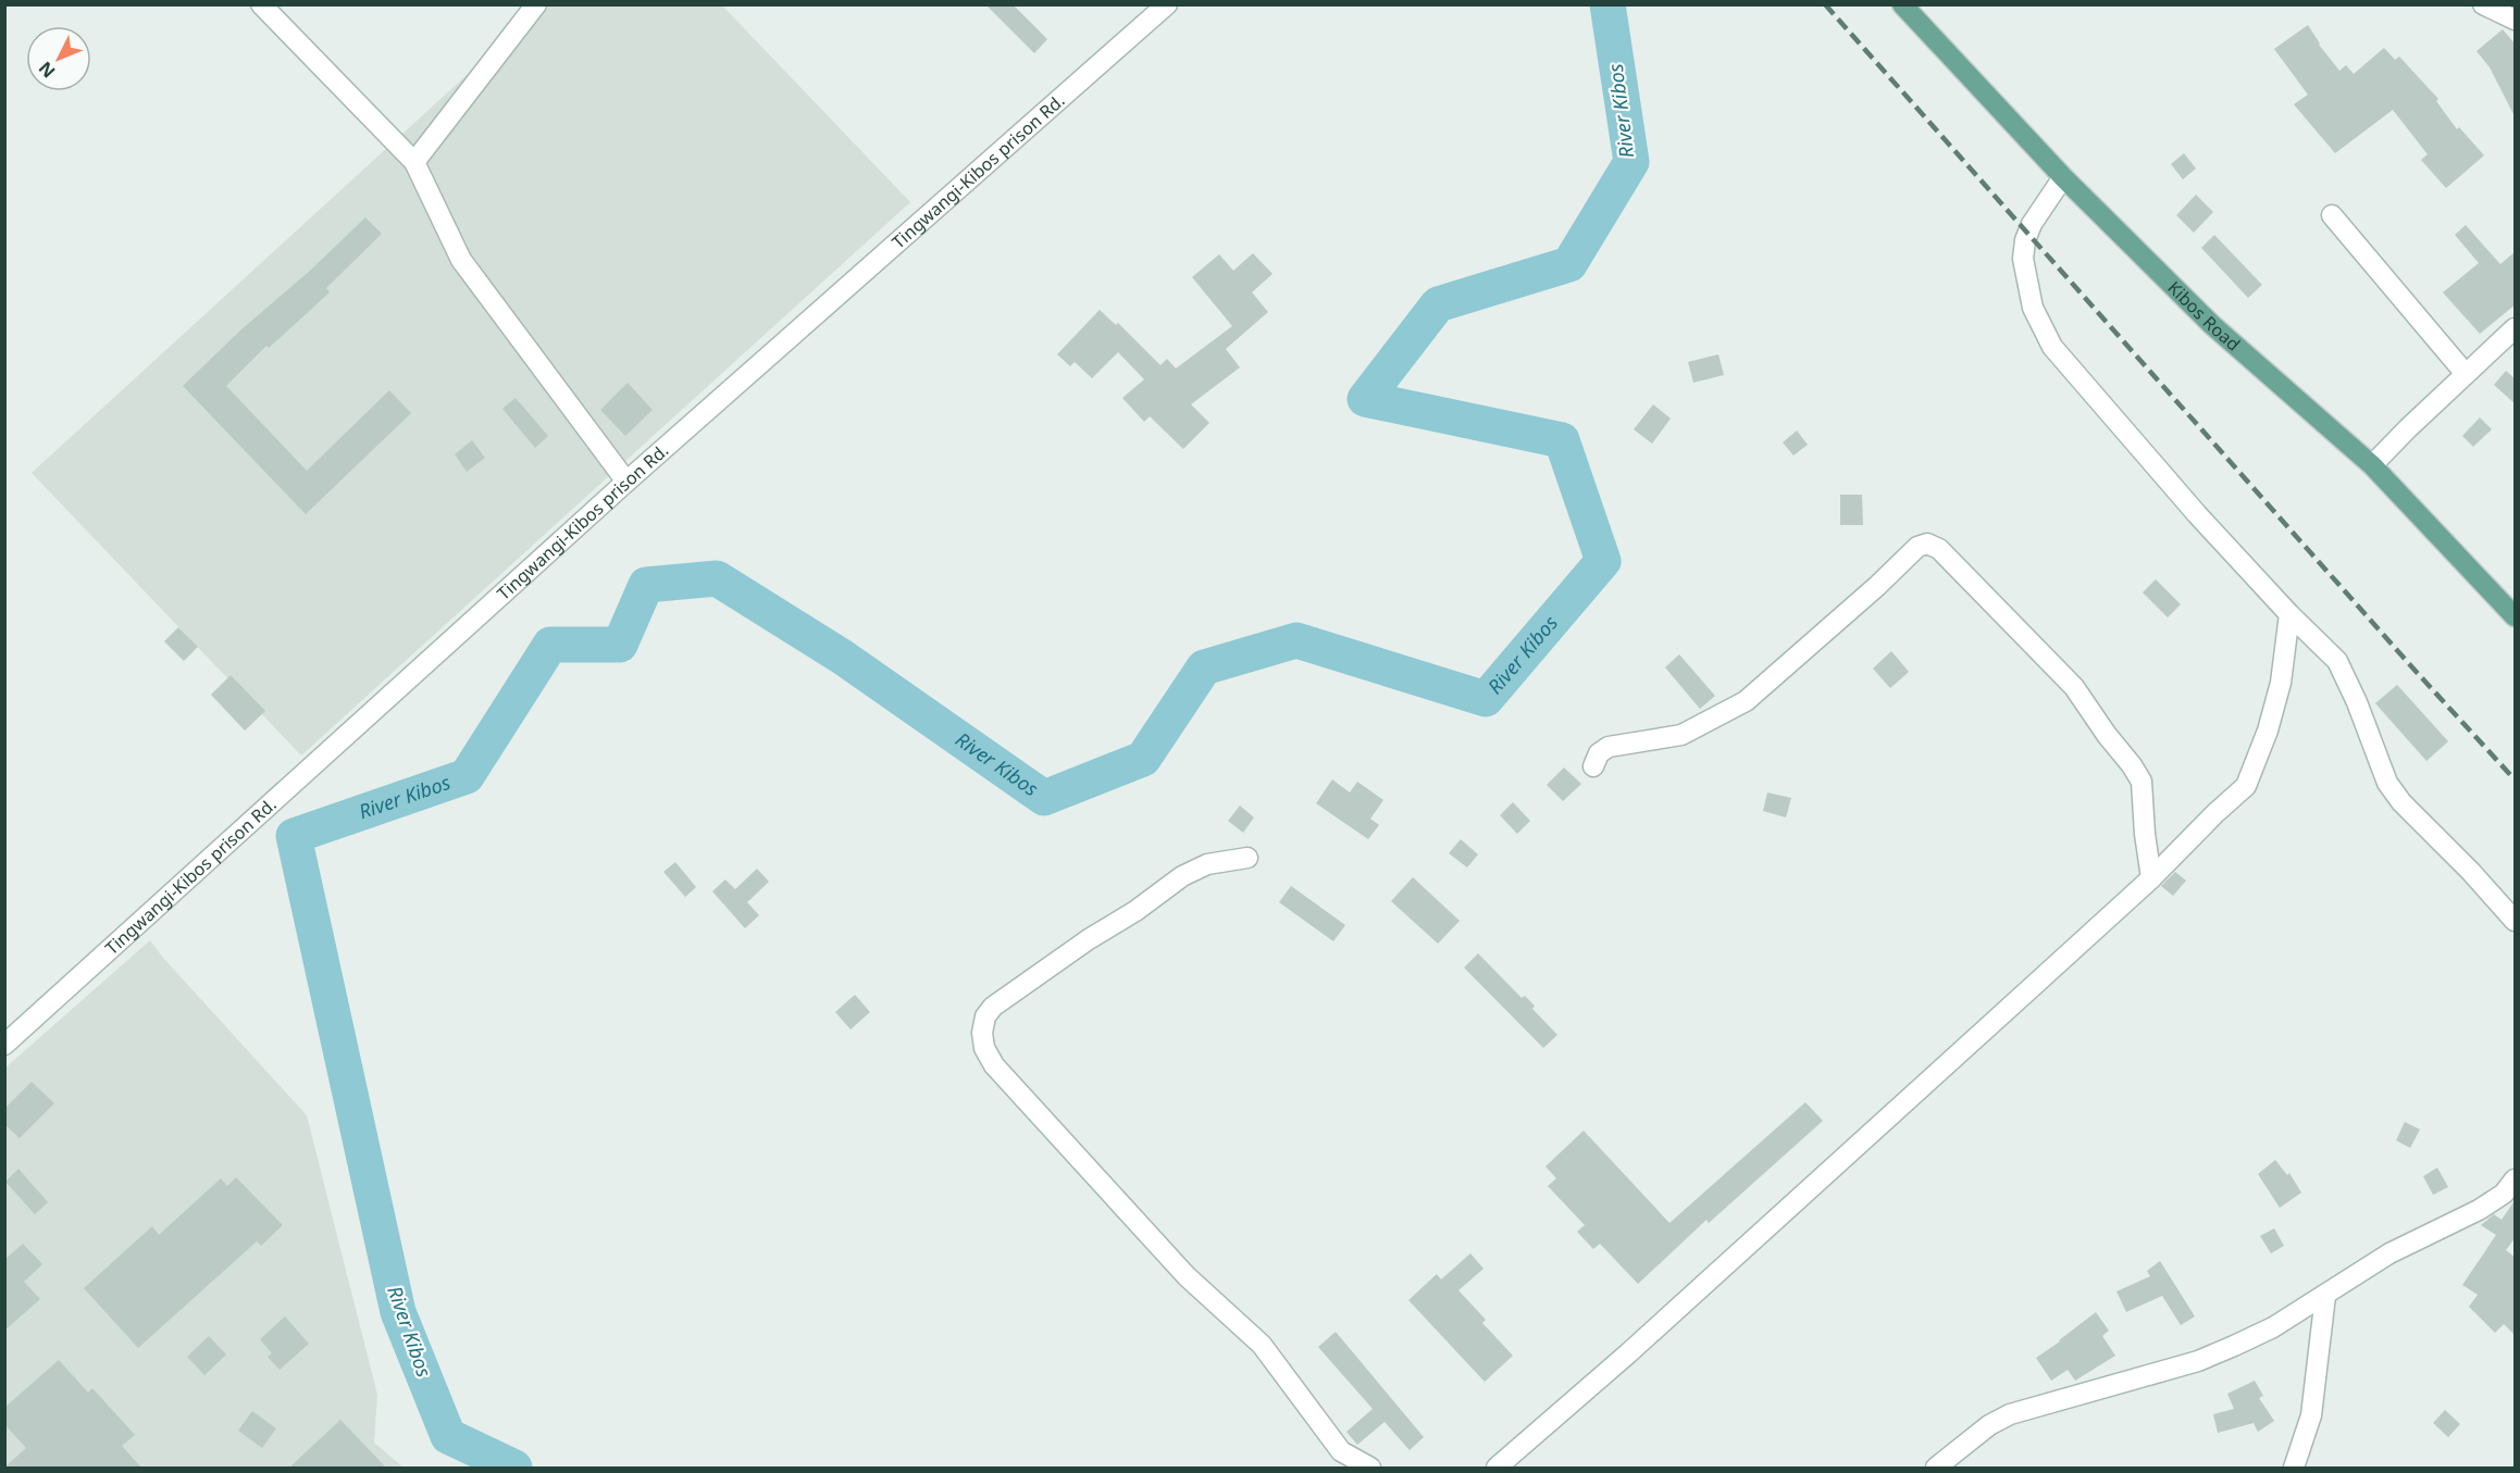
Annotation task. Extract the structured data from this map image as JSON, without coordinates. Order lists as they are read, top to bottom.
{
  "streets": {
    "main road": ["Kibos Road"],
    "street": ["Tingwangi-Kibos prison Rd."]
  },
  "water": ["River Kibos"],
  "north": "bottom left"
}
